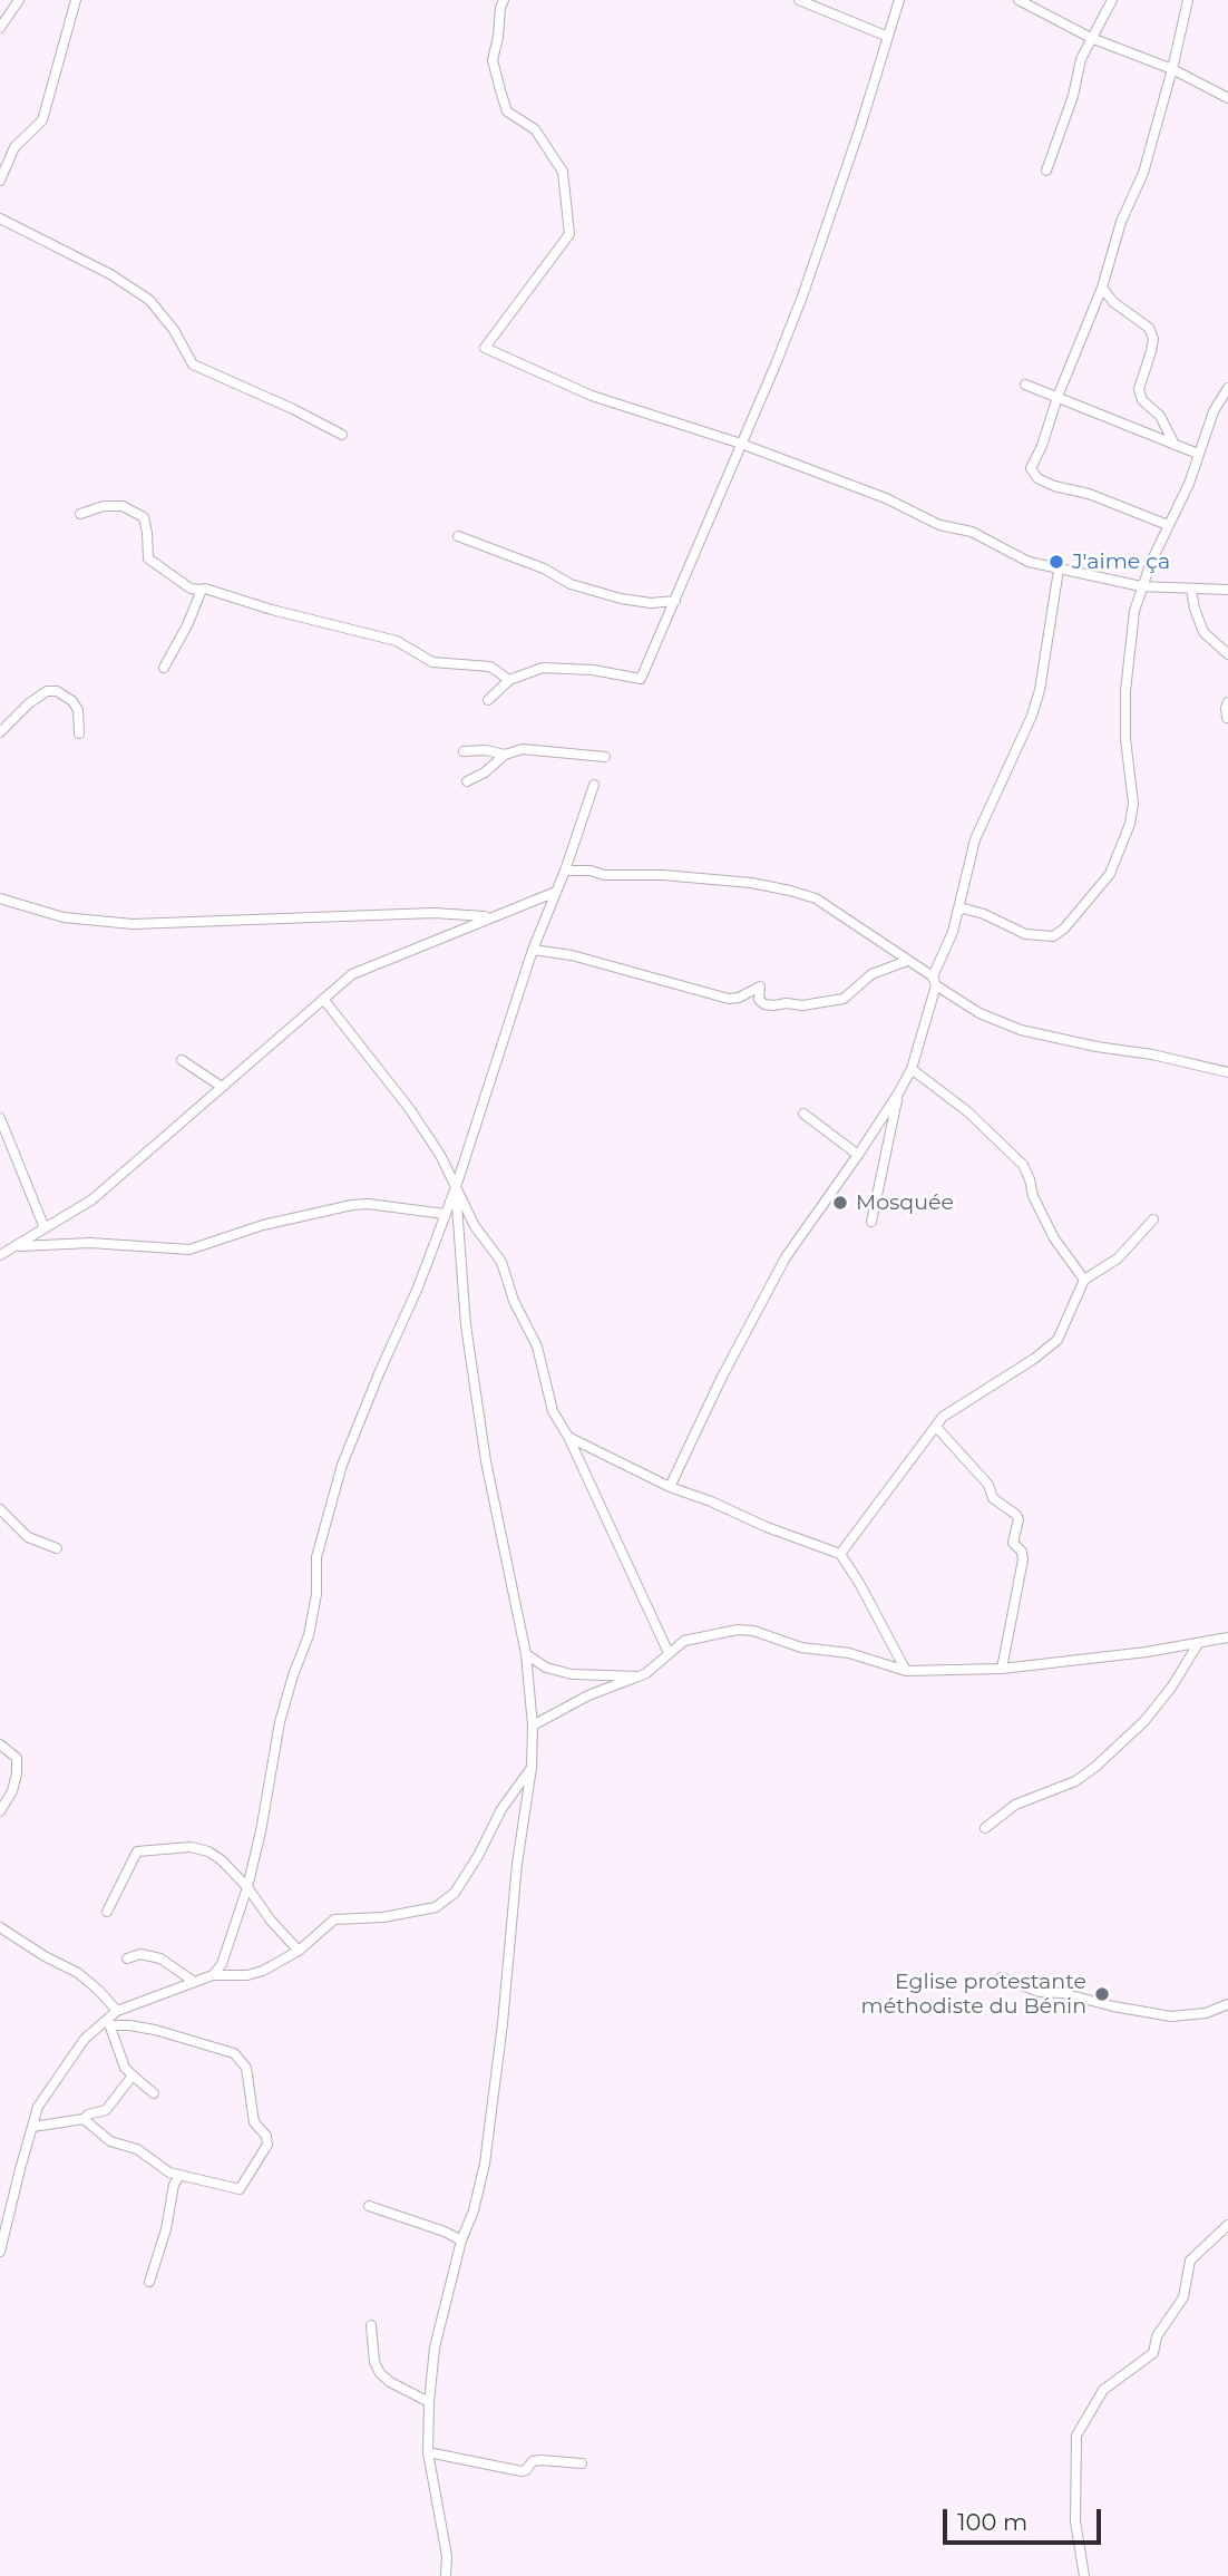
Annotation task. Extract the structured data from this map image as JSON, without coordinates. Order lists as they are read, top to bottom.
{
  "places": ["J'aime ça", "Mosquée", "Eglise protestante méthodiste du Bénin"],
  "scale_bar": "100 m"
}
